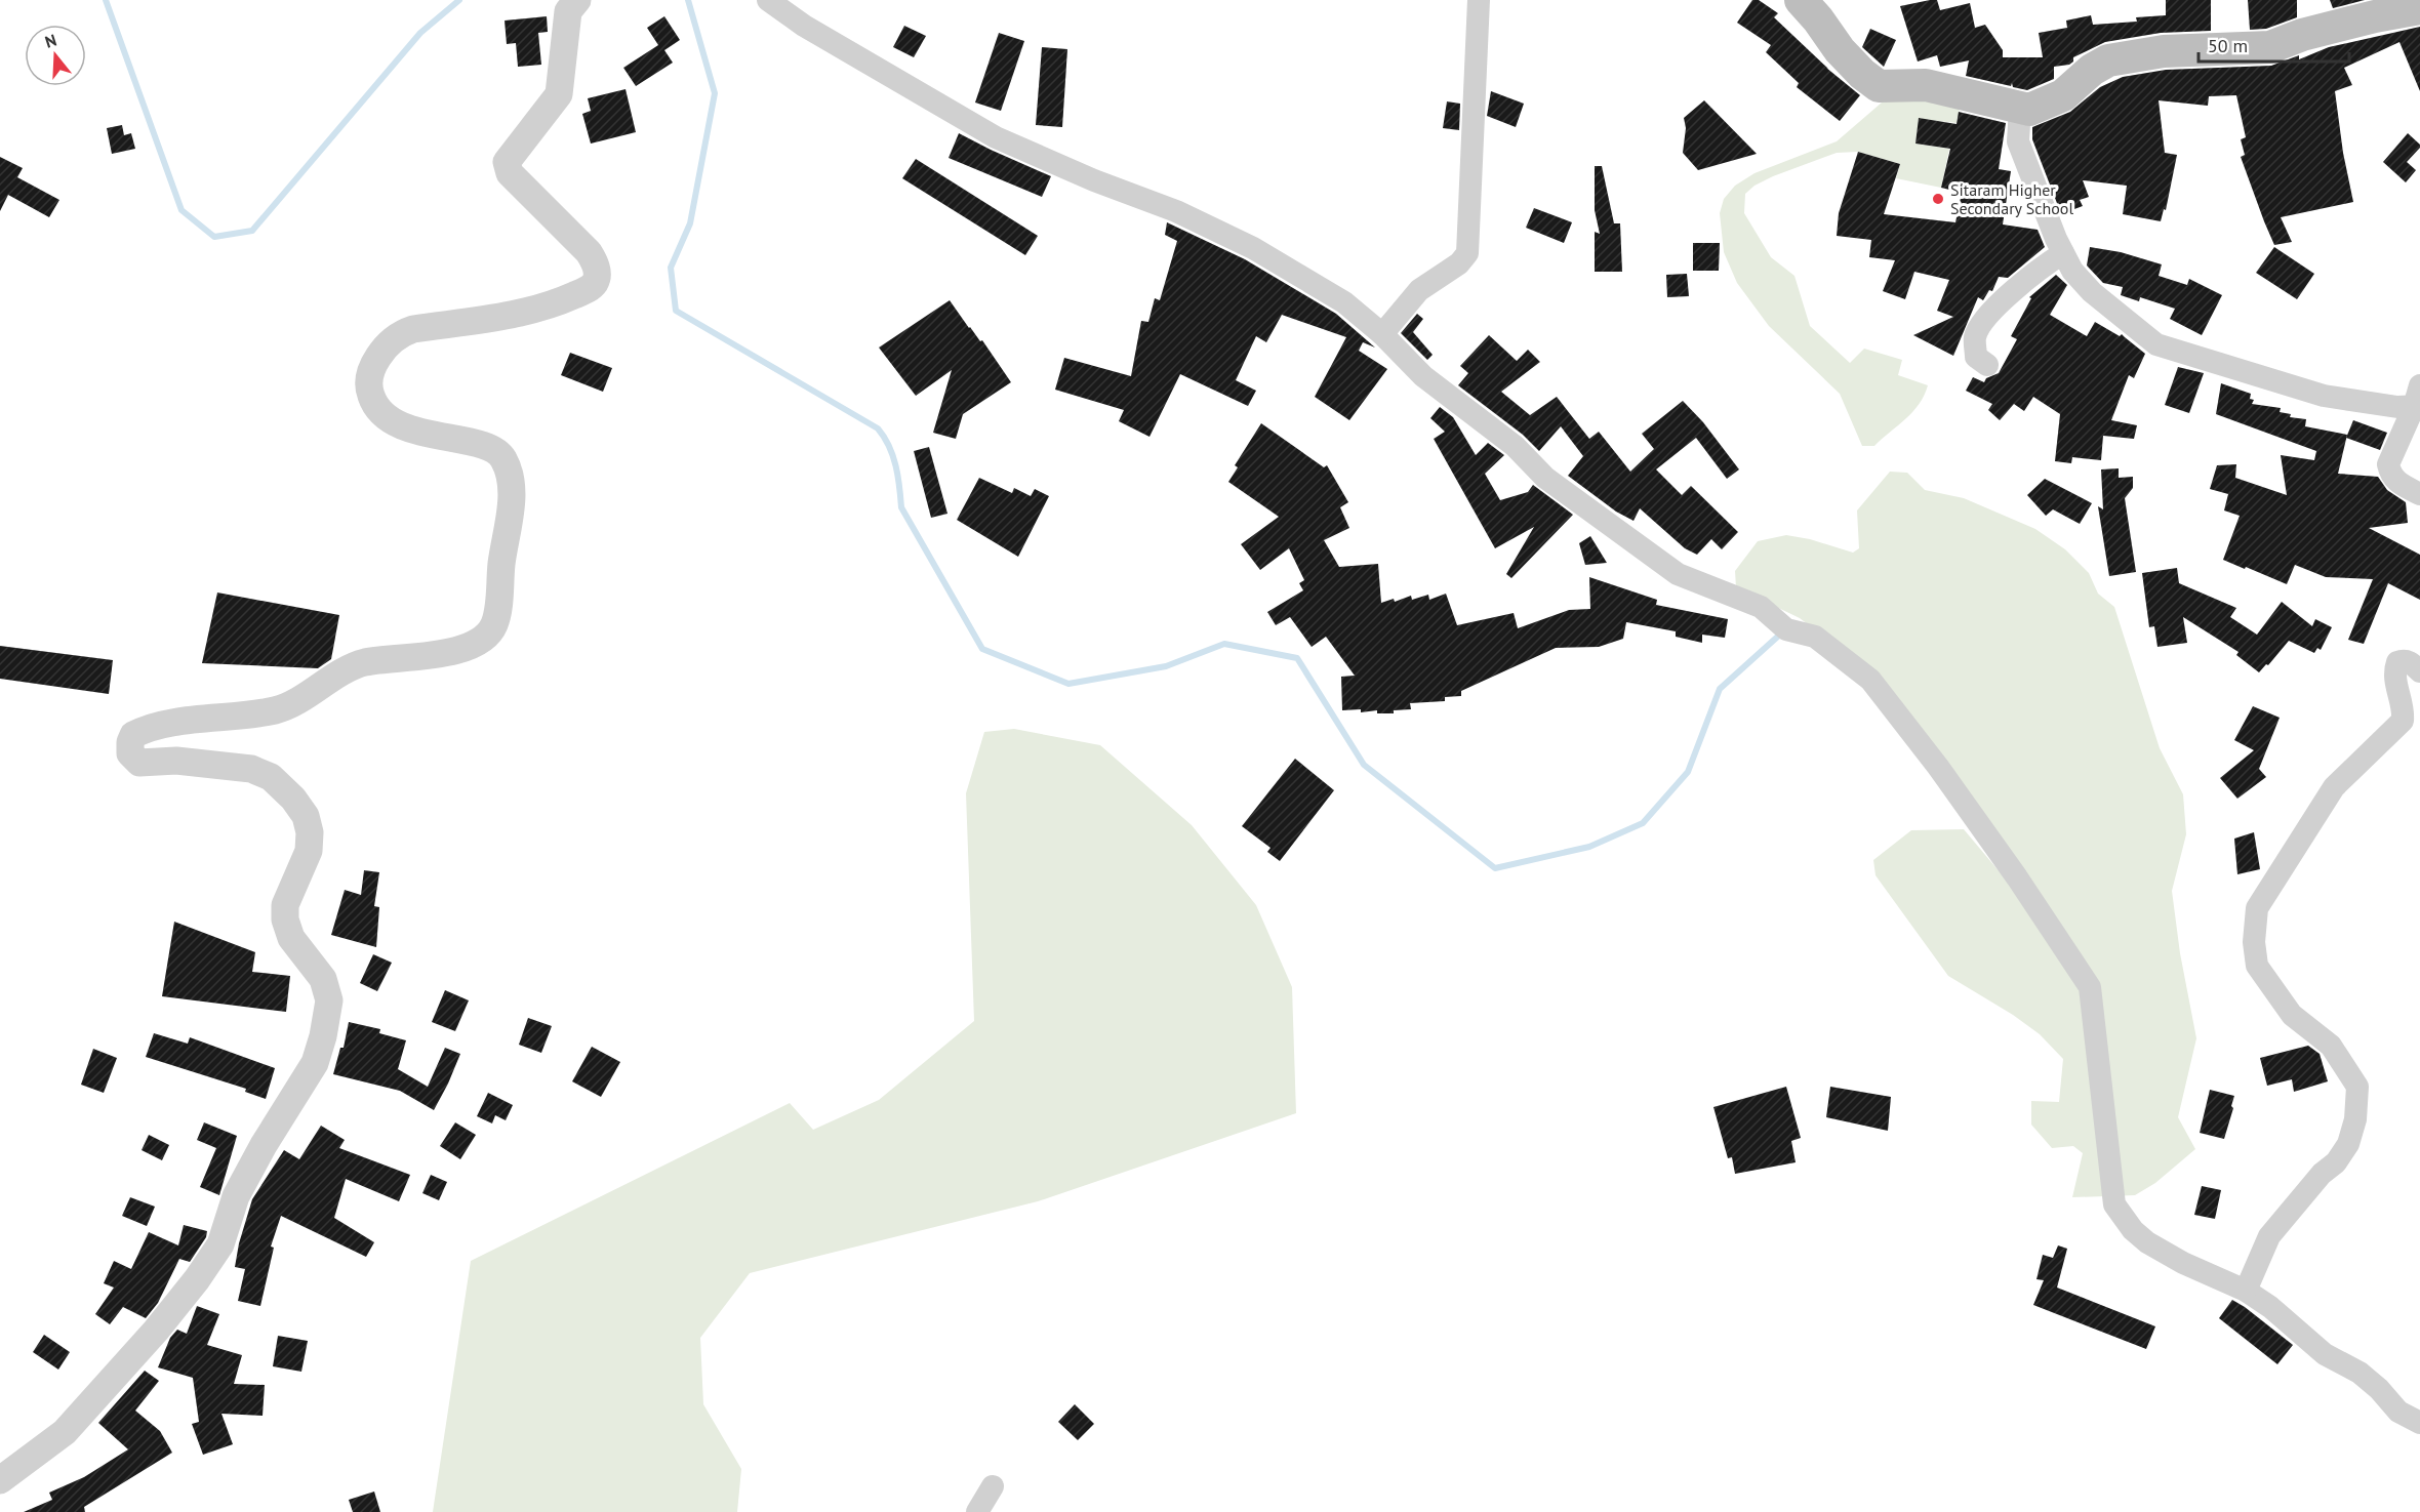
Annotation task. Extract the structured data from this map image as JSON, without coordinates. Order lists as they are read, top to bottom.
{
  "places": ["Sitaram Higher Secondary School"],
  "scale_bar": "50 m",
  "north": "top"
}
